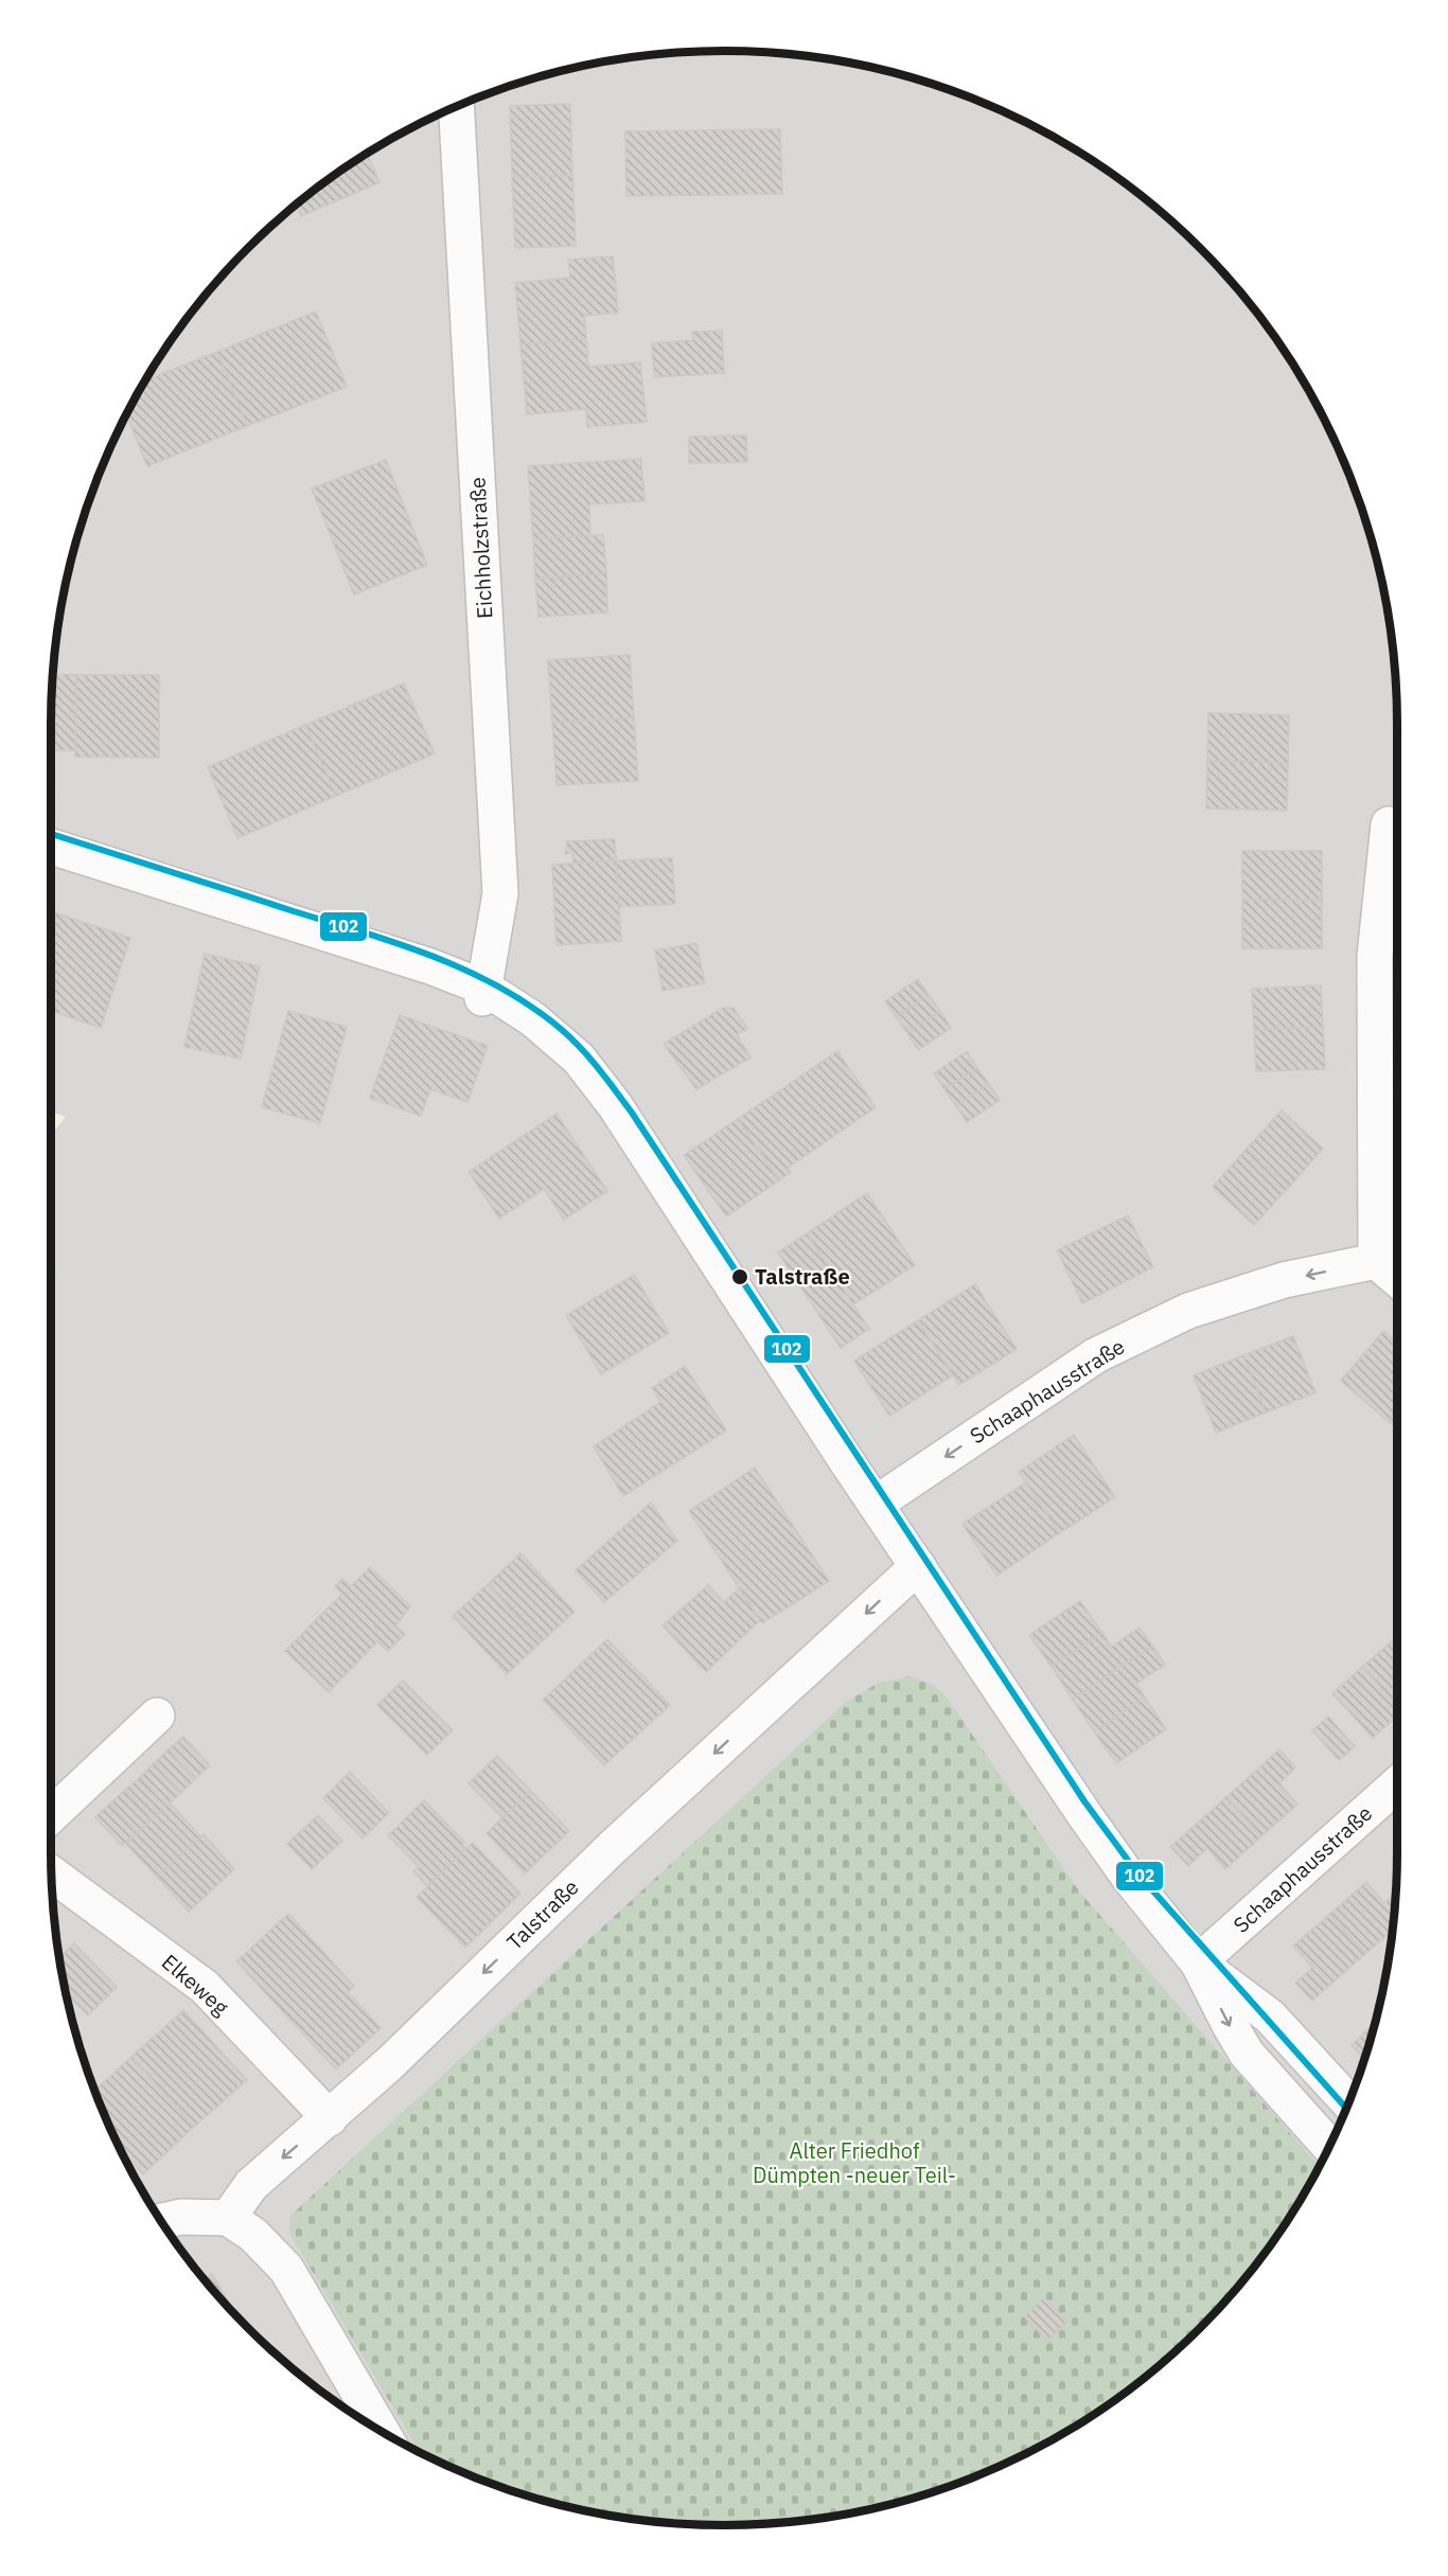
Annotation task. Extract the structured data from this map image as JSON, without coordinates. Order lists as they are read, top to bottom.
{
  "streets": {
    "street": [
      "Eichholzstraße",
      "Schaaphausstraße",
      "Talstraße",
      "Elkeweg"
    ]
  },
  "crossings": [
    ["Talstraße", "Elkeweg"]
  ],
  "one_way": ["Schaaphausstraße", "Talstraße"],
  "parks": ["Alter Friedhof Dümpten -neuer Teil-"],
  "places": ["Talstraße"],
  "lines": ["transit line 102"]
}
